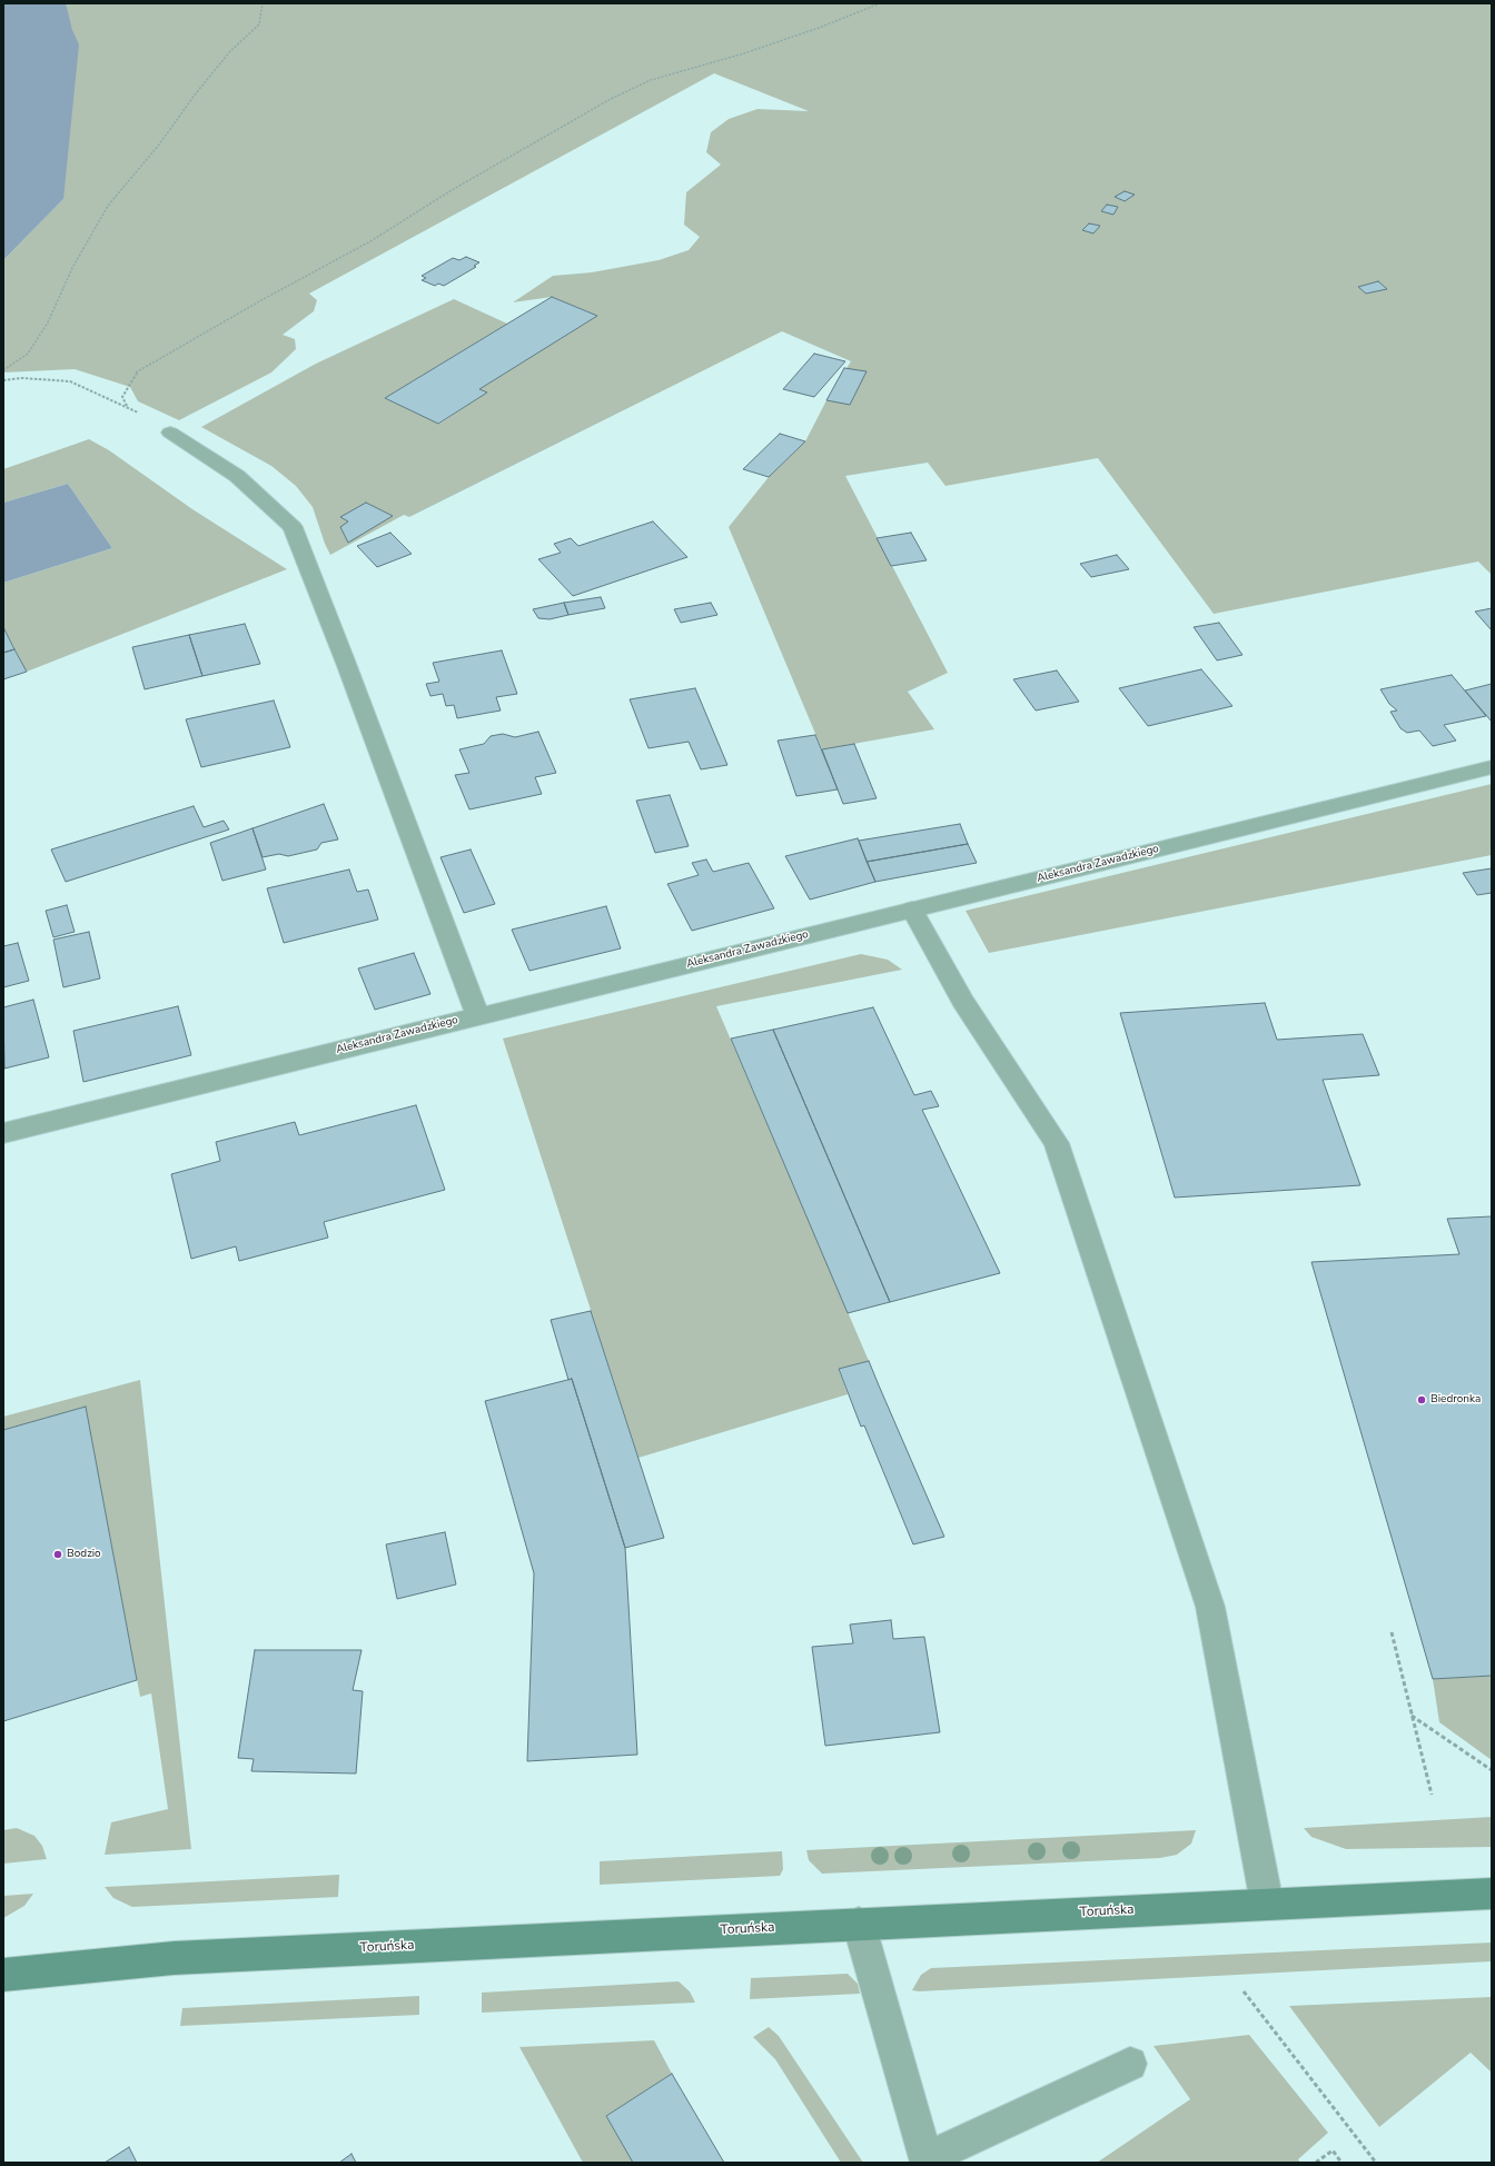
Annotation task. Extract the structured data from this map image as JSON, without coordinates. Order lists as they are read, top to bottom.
{
  "streets": {
    "street": ["Aleksandra Zawadzkiego", "Toruńska"]
  },
  "places": ["Biedronka", "Bodzio"]
}
